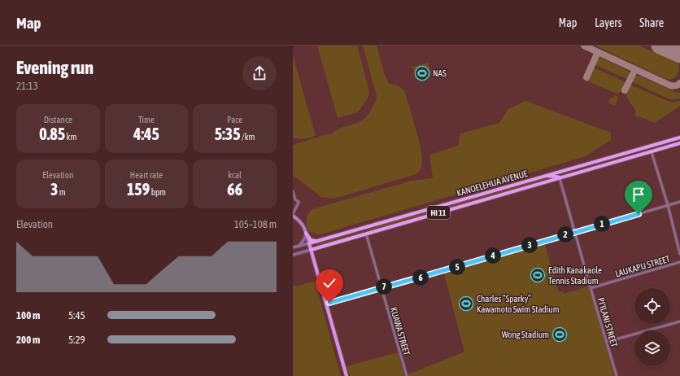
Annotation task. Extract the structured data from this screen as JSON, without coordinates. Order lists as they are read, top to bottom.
{
  "streets": {
    "highway": ["KANOELEHUA AVENUE", "HI 11"],
    "street": ["LAUKAPU STREET", "PI‘ILANI STREET", "KUAWA STREET"]
  },
  "crossings": [
    ["KANOELEHUA AVENUE", "PI‘ILANI STREET"],
    ["KANOELEHUA AVENUE", "KUAWA STREET"],
    ["LAUKAPU STREET", "PI‘ILANI STREET"]
  ],
  "places": {
    "sports": [
      "NAS",
      "Edith Kanakaole Tennis Stadium",
      "Charles “Sparky” Kawamoto Swim Stadium",
      "Wong Stadium"
    ]
  },
  "page": {
    "header": "Map",
    "nav": ["Map", "Layers", "Share"],
    "heading": ["Evening run", "21:13"],
    "stats": [
      ["Distance", "0.85 km"],
      ["Time", "4:45"],
      ["Pace", "5:35 /km"],
      ["Elevation", "3 m"],
      ["Heart rate", "159 bpm"],
      ["kcal", "66"]
    ],
    "chart": ["Elevation", "105–108 m"],
    "pins": [
      "1",
      "2",
      "3",
      "4",
      "5",
      "6",
      "7"
    ],
    "list": [
      {
        "name": "100 m",
        "note": "5:45"
      },
      {
        "name": "200 m",
        "note": "5:29"
      }
    ]
  }
}
